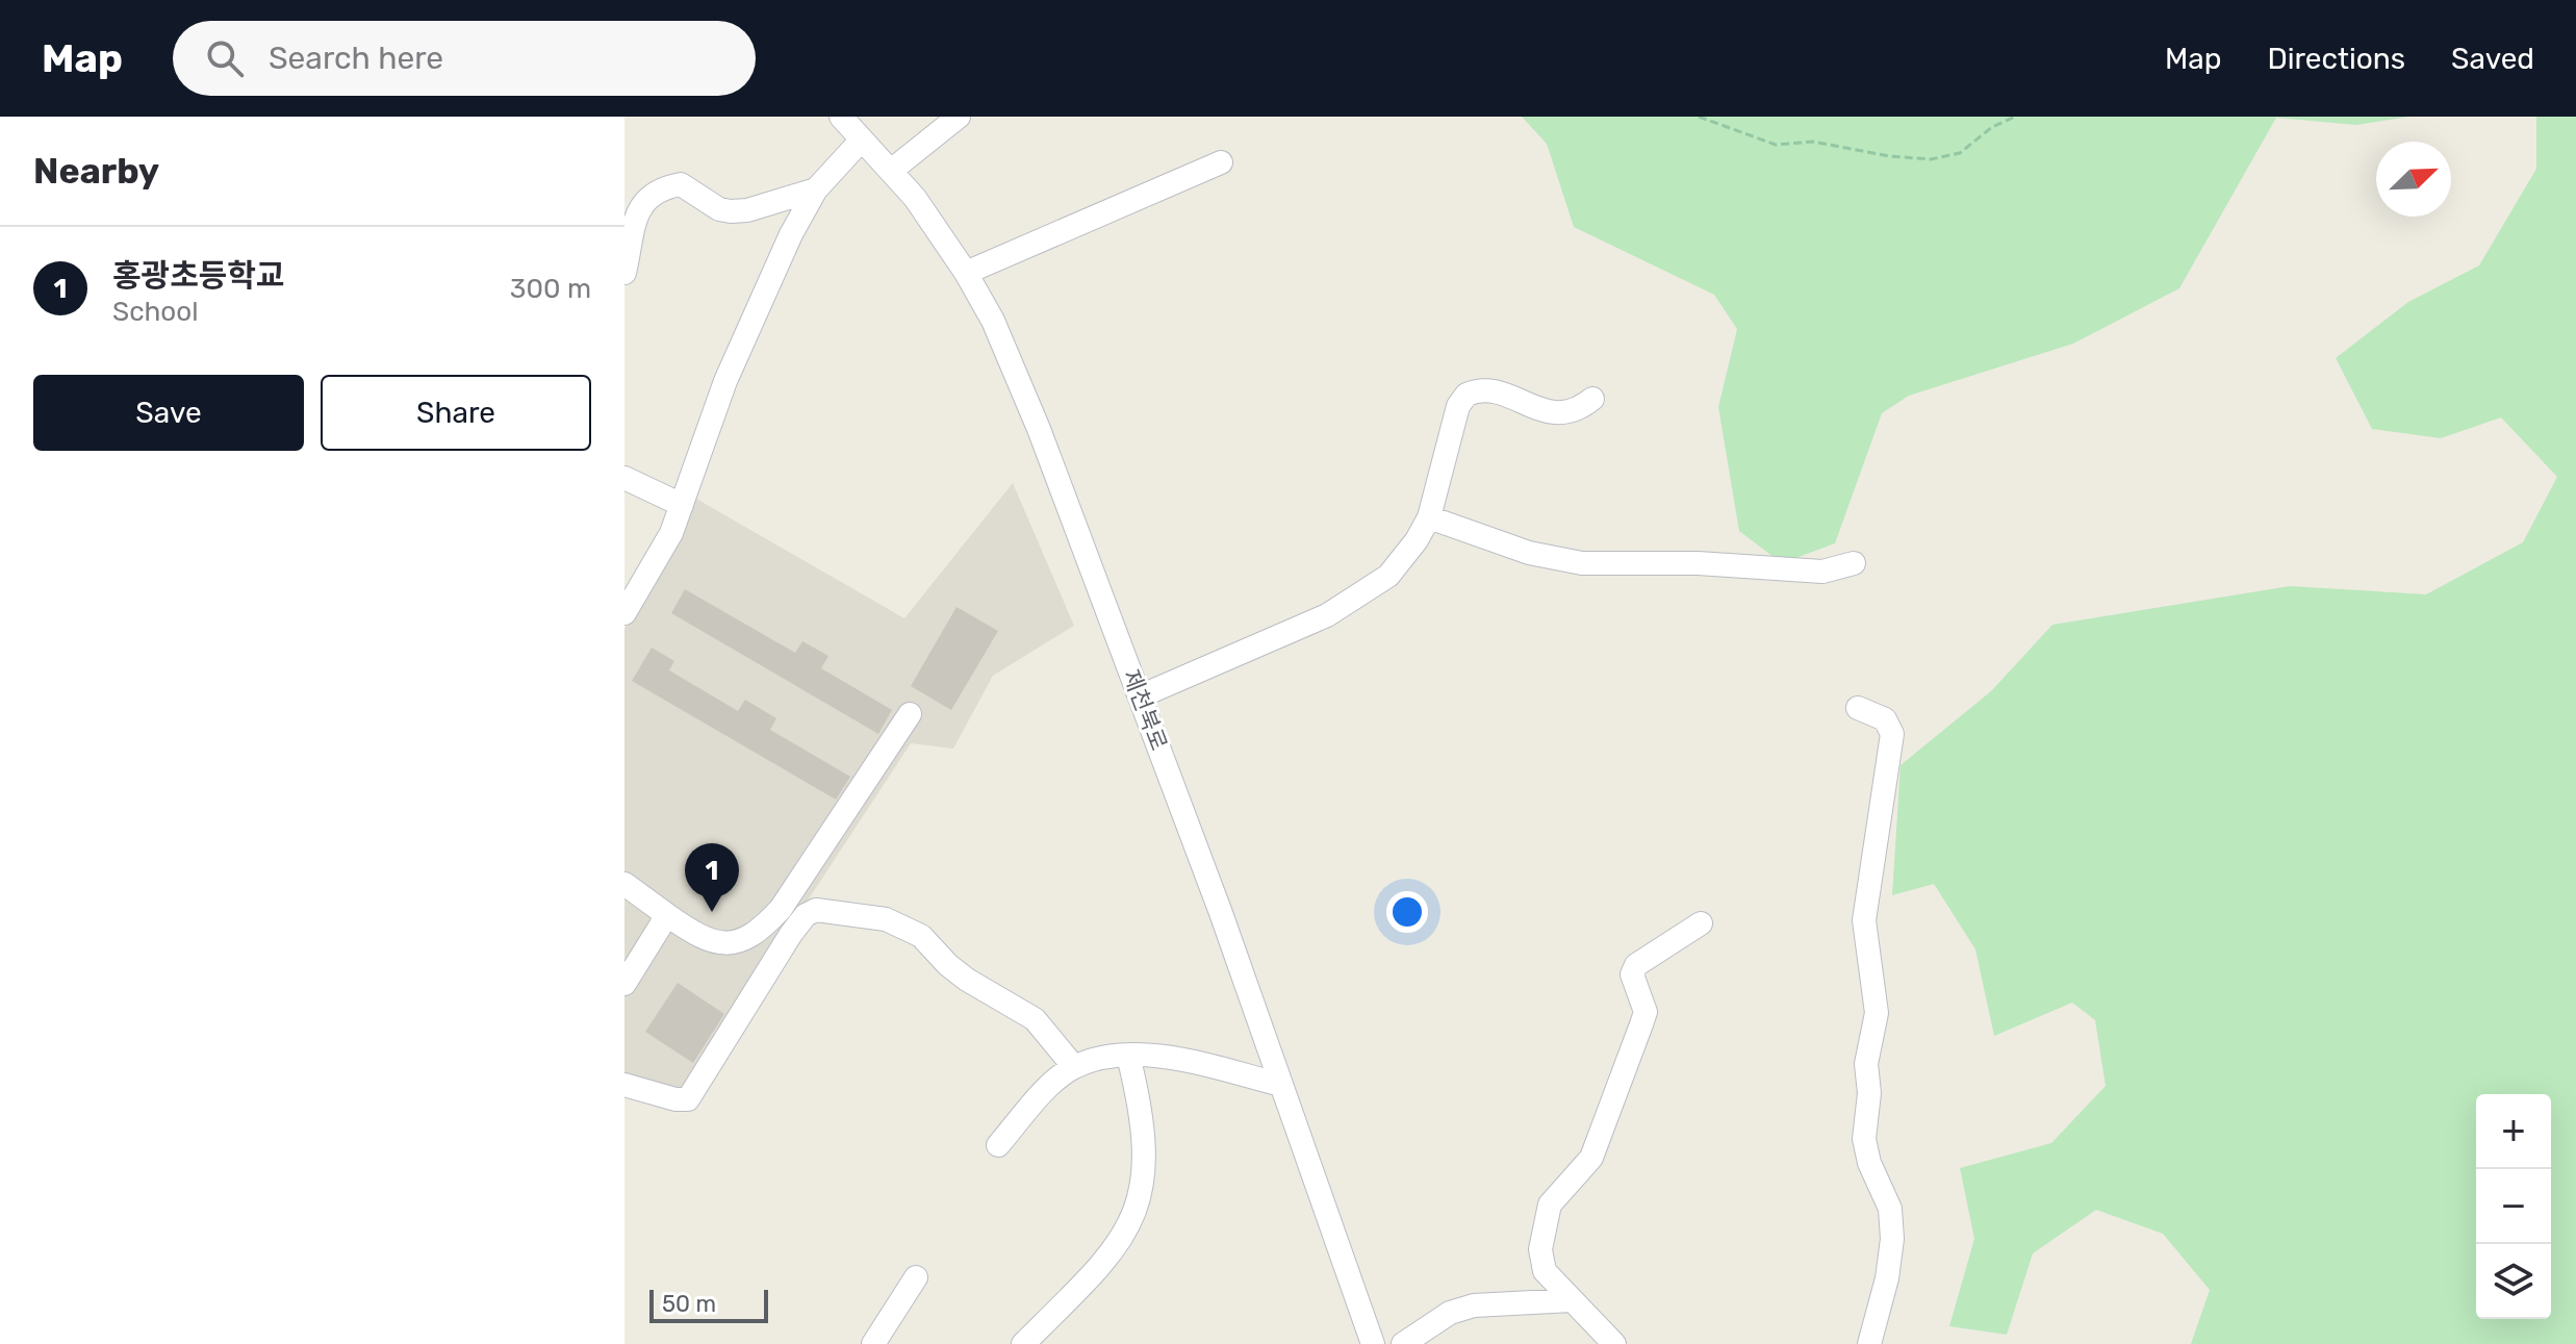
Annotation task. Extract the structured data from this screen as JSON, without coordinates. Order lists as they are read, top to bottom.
{
  "streets": {
    "street": ["제천북로"]
  },
  "scale_bar": "50 m",
  "north": "top right",
  "page": {
    "header": "Map",
    "search": "Search here",
    "nav": ["Map", "Directions", "Saved"],
    "heading": "Nearby",
    "list": [
      {
        "mark": "1",
        "name": "홍광초등학교",
        "note": "School",
        "value": "300 m"
      }
    ],
    "buttons": ["Save", "Share"],
    "pins": "1",
    "map_buttons": ["+", "−"],
    "scale": "50 m"
  }
}
